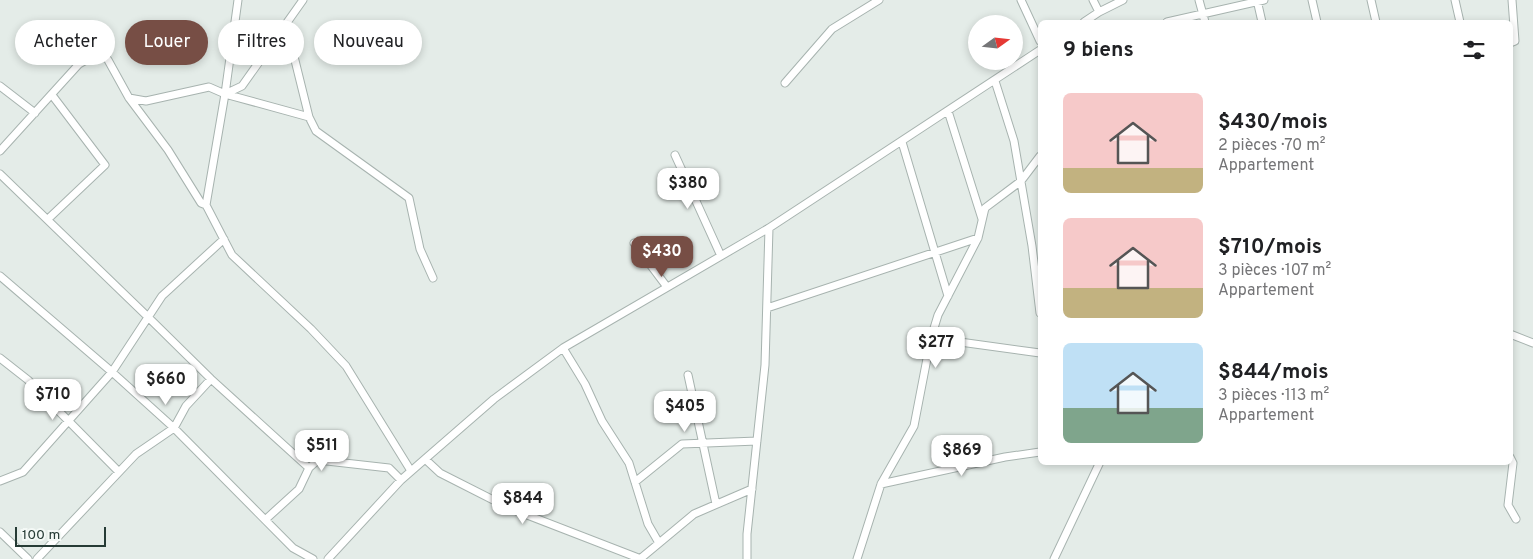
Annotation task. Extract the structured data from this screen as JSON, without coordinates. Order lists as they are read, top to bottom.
{
  "scale_bar": "100 m",
  "north": "right",
  "page": {
    "chip": [
      "Acheter",
      "Louer",
      "Filtres",
      "Nouveau"
    ],
    "heading": "9 biens",
    "list": [
      {
        "name": "$430/mois",
        "note": "2 pièces · 70 m² · Appartement"
      },
      {
        "name": "$710/mois",
        "note": "3 pièces · 107 m² · Appartement"
      },
      {
        "name": "$844/mois",
        "note": "3 pièces · 113 m² · Appartement"
      }
    ],
    "price": [
      "$380",
      "$430",
      "$277",
      "$660",
      "$710",
      "$405",
      "$511",
      "$869",
      "$844"
    ],
    "scale": "100 m"
  }
}
